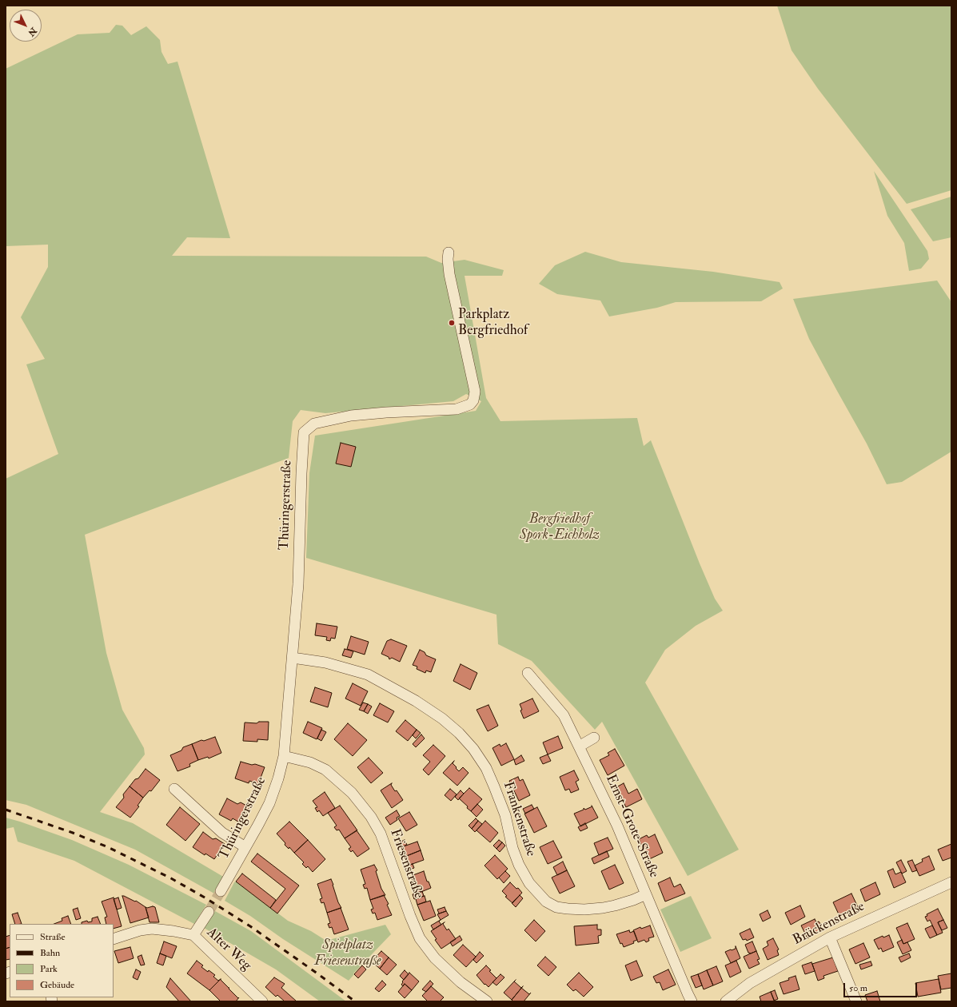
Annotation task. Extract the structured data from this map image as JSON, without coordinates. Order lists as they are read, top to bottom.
{
  "streets": {
    "street": [
      "Thüringerstraße",
      "Frankenstraße",
      "Ernst-Grote-Straße",
      "Friesenstraße",
      "Brückenstraße",
      "Alter Weg"
    ]
  },
  "crossings": [
    ["Thüringerstraße", "Frankenstraße"],
    ["Thüringerstraße", "Friesenstraße"],
    ["Frankenstraße", "Ernst-Grote-Straße"]
  ],
  "parks": ["Bergfriedhof Spork-Eichholz", "Spielplatz Friesenstraße"],
  "places": ["Parkplatz Bergfriedhof"],
  "legend": [
    "Straße",
    "Bahn",
    "Park",
    "Gebäude"
  ],
  "scale_bar": "50 m",
  "north": "bottom right"
}
